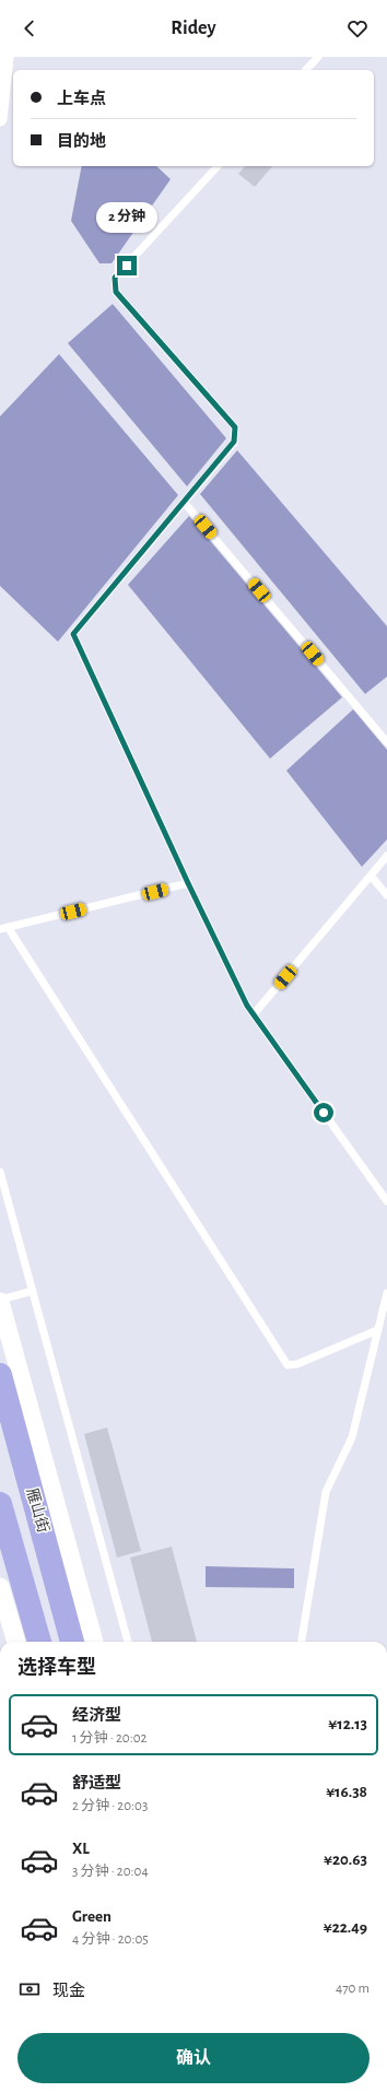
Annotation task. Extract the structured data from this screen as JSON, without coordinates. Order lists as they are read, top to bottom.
{
  "streets": {
    "highway": ["雁山街"]
  },
  "page": {
    "header": "Ridey",
    "banner": ["上车点", "目的地"],
    "bubble": "2 分钟",
    "heading": "选择车型",
    "list": [
      {
        "name": "经济型",
        "note": "1 分钟 · 20:02",
        "value": "¥12.13"
      },
      {
        "name": "舒适型",
        "note": "2 分钟 · 20:03",
        "value": "¥16.38"
      },
      {
        "name": "XL",
        "note": "3 分钟 · 20:04",
        "value": "¥20.63"
      },
      {
        "name": "Green",
        "note": "4 分钟 · 20:05",
        "value": "¥22.49"
      }
    ],
    "pay": ["现金", "470 m"],
    "buttons": "确认"
  }
}
